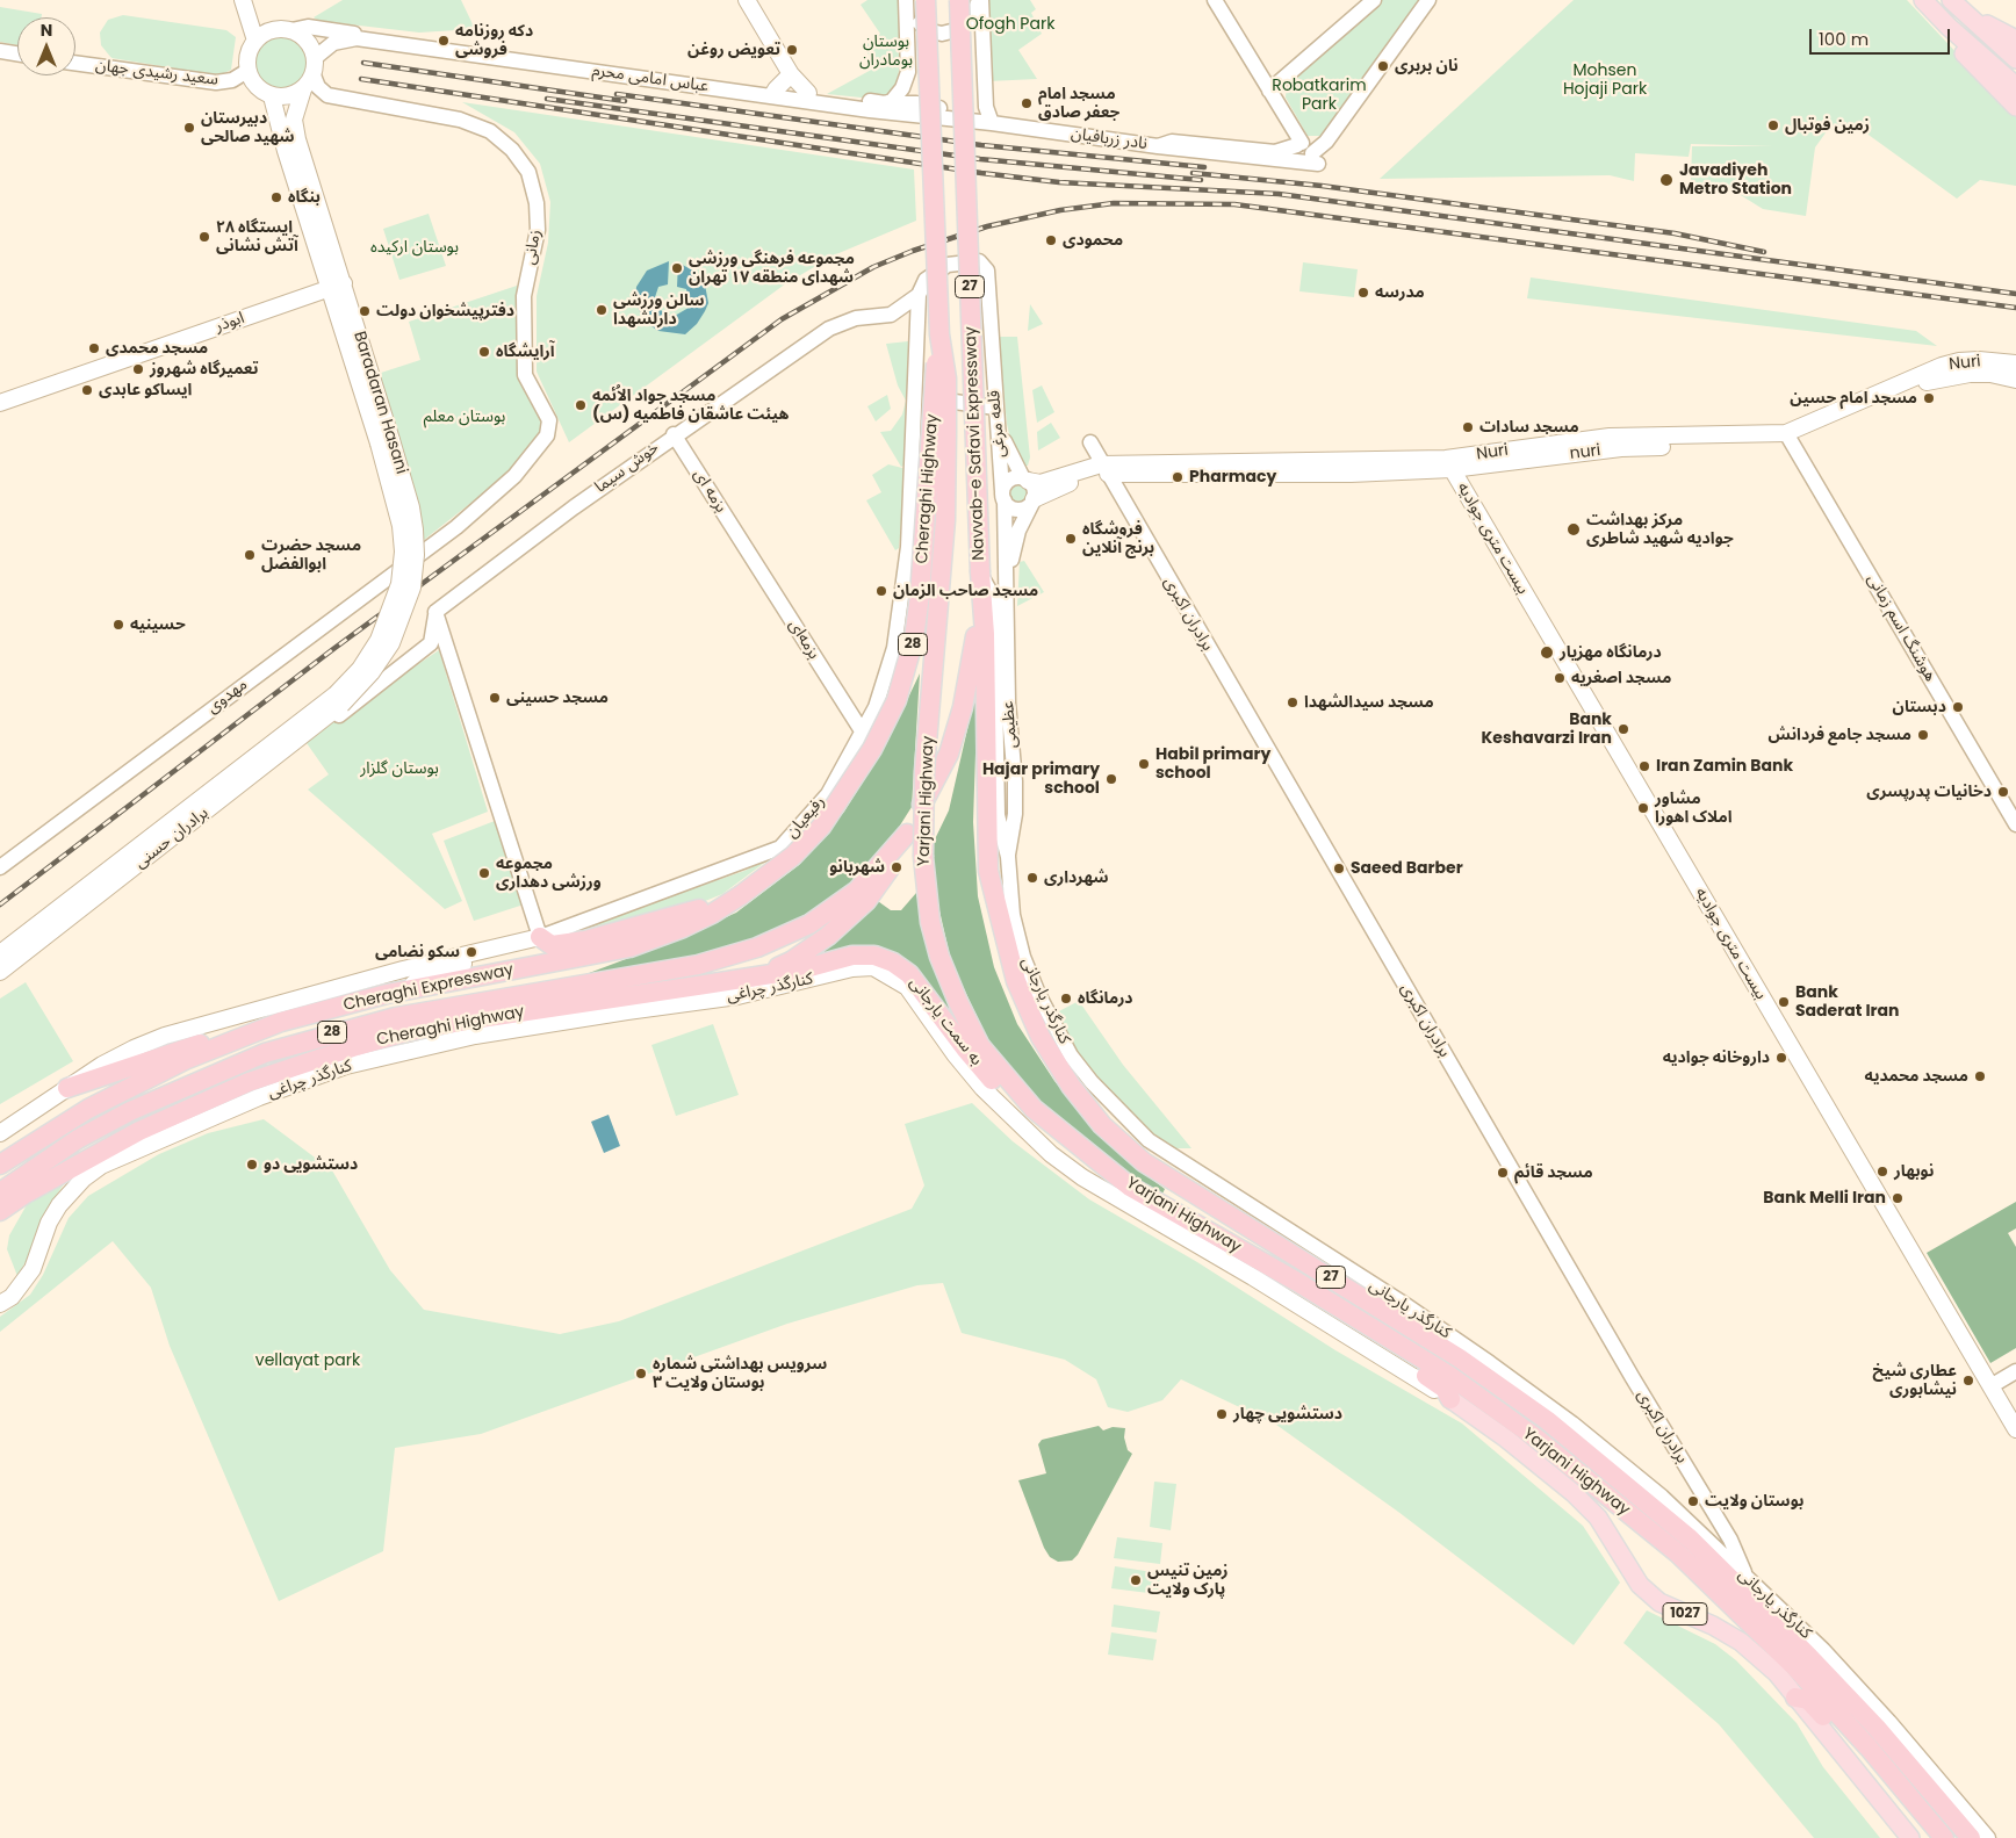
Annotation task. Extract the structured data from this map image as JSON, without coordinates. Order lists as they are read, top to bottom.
{
  "streets": {
    "highway": [
      "27",
      "Navvab-e Safavi Expressway",
      "Cheraghi Highway",
      "28",
      "Yarjani Highway",
      "Cheraghi Expressway",
      "به سمت یارجانی"
    ],
    "main road": [
      "ابوذر",
      "Nuri",
      "Baradaran Hasani",
      "بیست متری جوادیه",
      "برادران حسنی",
      "کنارگذر چراغی",
      "1027"
    ],
    "street": [
      "سعید رشیدی جهان",
      "عباس امامی محرم",
      "نادر زربافیان",
      "زمانی",
      "قلعه مرغی",
      "خوش سیما",
      "بزمه ای",
      "برادران اکبری",
      "هوشنگ اسم زمانی",
      "بزمه‌ای",
      "مهدوی",
      "عظیمی",
      "رفیعیان",
      "کنارگذر یارجانی"
    ]
  },
  "crossings": [
    ["سعید رشیدی جهان", "عباس امامی محرم"],
    ["سعید رشیدی جهان", "زمانی"],
    ["سعید رشیدی جهان", "Baradaran Hasani"],
    ["عباس امامی محرم", "نادر زربافیان"],
    ["عباس امامی محرم", "زمانی"],
    ["عباس امامی محرم", "Baradaran Hasani"],
    ["زمانی", "Baradaran Hasani"],
    ["زمانی", "مهدوی"],
    ["ابوذر", "Baradaran Hasani"],
    ["Nuri", "قلعه مرغی"],
    ["Nuri", "بیست متری جوادیه"],
    ["Nuri", "برادران اکبری"],
    ["Nuri", "هوشنگ اسم زمانی"],
    ["Baradaran Hasani", "برادران حسنی"],
    ["قلعه مرغی", "خوش سیما"],
    ["قلعه مرغی", "عظیمی"],
    ["قلعه مرغی", "رفیعیان"],
    ["Navvab-e Safavi Expressway", "Cheraghi Highway"],
    ["Navvab-e Safavi Expressway", "Yarjani Highway"],
    ["Navvab-e Safavi Expressway", "کنارگذر یارجانی"],
    ["خوش سیما", "بزمه ای"],
    ["خوش سیما", "رفیعیان"],
    ["Cheraghi Highway", "Yarjani Highway"],
    ["Cheraghi Highway", "Cheraghi Expressway"],
    ["Cheraghi Highway", "کنارگذر یارجانی"],
    ["Cheraghi Highway", "به سمت یارجانی"],
    ["بزمه ای", "بزمه‌ای"],
    ["برادران اکبری", "کنارگذر یارجانی"],
    ["بزمه‌ای", "رفیعیان"],
    ["عظیمی", "کنارگذر یارجانی"],
    ["Yarjani Highway", "کنارگذر یارجانی"],
    ["Yarjani Highway", "به سمت یارجانی"],
    ["کنارگذر چراغی", "1027"]
  ],
  "parks": [
    "Ofogh Park",
    "بوستان بومادران",
    "Mohsen Hojaji Park",
    "Robatkarim Park",
    "بوستان ارکیده",
    "بوستان معلم",
    "بوستان گلزار",
    "vellayat park"
  ],
  "places": [
    "دکه روزنامه فروشی",
    "تعویض روغن",
    "نان بربری",
    "مسجد امام جعفر صادق",
    "زمین فوتبال",
    "دبیرستان شهید صالحی",
    "Javadiyeh Metro Station",
    "بنگاه",
    "ایستگاه ۲۸ آتش نشانی",
    "محمودی",
    "مجموعه فرهنگی ورزشی شهدای منطقه ۱۷ تهران",
    "مدرسه",
    "سالن ورزشی دارلشهدا",
    "دفترپیشخوان دولت",
    "مسجد محمدی",
    "آرایشگاه",
    "تعمیرگاه شهروز",
    "ایساکو عابدی",
    "مسجد امام حسین",
    "مسجد جواد الاُئمه هیئت عاشقان فاطمیه (س)",
    "مسجد سادات",
    "Pharmacy",
    "مرکز بهداشت جوادیه شهید شاطری",
    "فروشگاه برنج آنلاین",
    "مسجد حضرت ابوالفضل",
    "مسجد صاحب الزمان",
    "حسینیه",
    "درمانگاه مهزیار",
    "مسجد اصغریه",
    "مسجد حسینی",
    "مسجد سیدالشهدا",
    "دبستان",
    "Bank Keshavarzi Iran",
    "مسجد جامع فردانش",
    "Habil primary school",
    "Iran Zamin Bank",
    "Hajar primary school",
    "دخانیات پدرپسری",
    "مشاور املاک اهورا",
    "شهربانو",
    "Saeed Barber",
    "مجموعه ورزشی دهداری",
    "شهرداری",
    "سکو نضامی",
    "درمانگاه",
    "Bank Saderat Iran",
    "داروخانه جوادیه",
    "مسجد محمدیه",
    "دستشویی دو",
    "نوبهار",
    "مسجد قائم",
    "Bank Melli Iran",
    "سرویس بهداشتی شماره ۳ بوستان ولایت",
    "عطاری شیخ نیشابوری",
    "دستشویی چهار",
    "بوستان ولایت",
    "زمین تنیس پارک ولایت"
  ],
  "scale_bar": "100 m",
  "north": "top"
}
